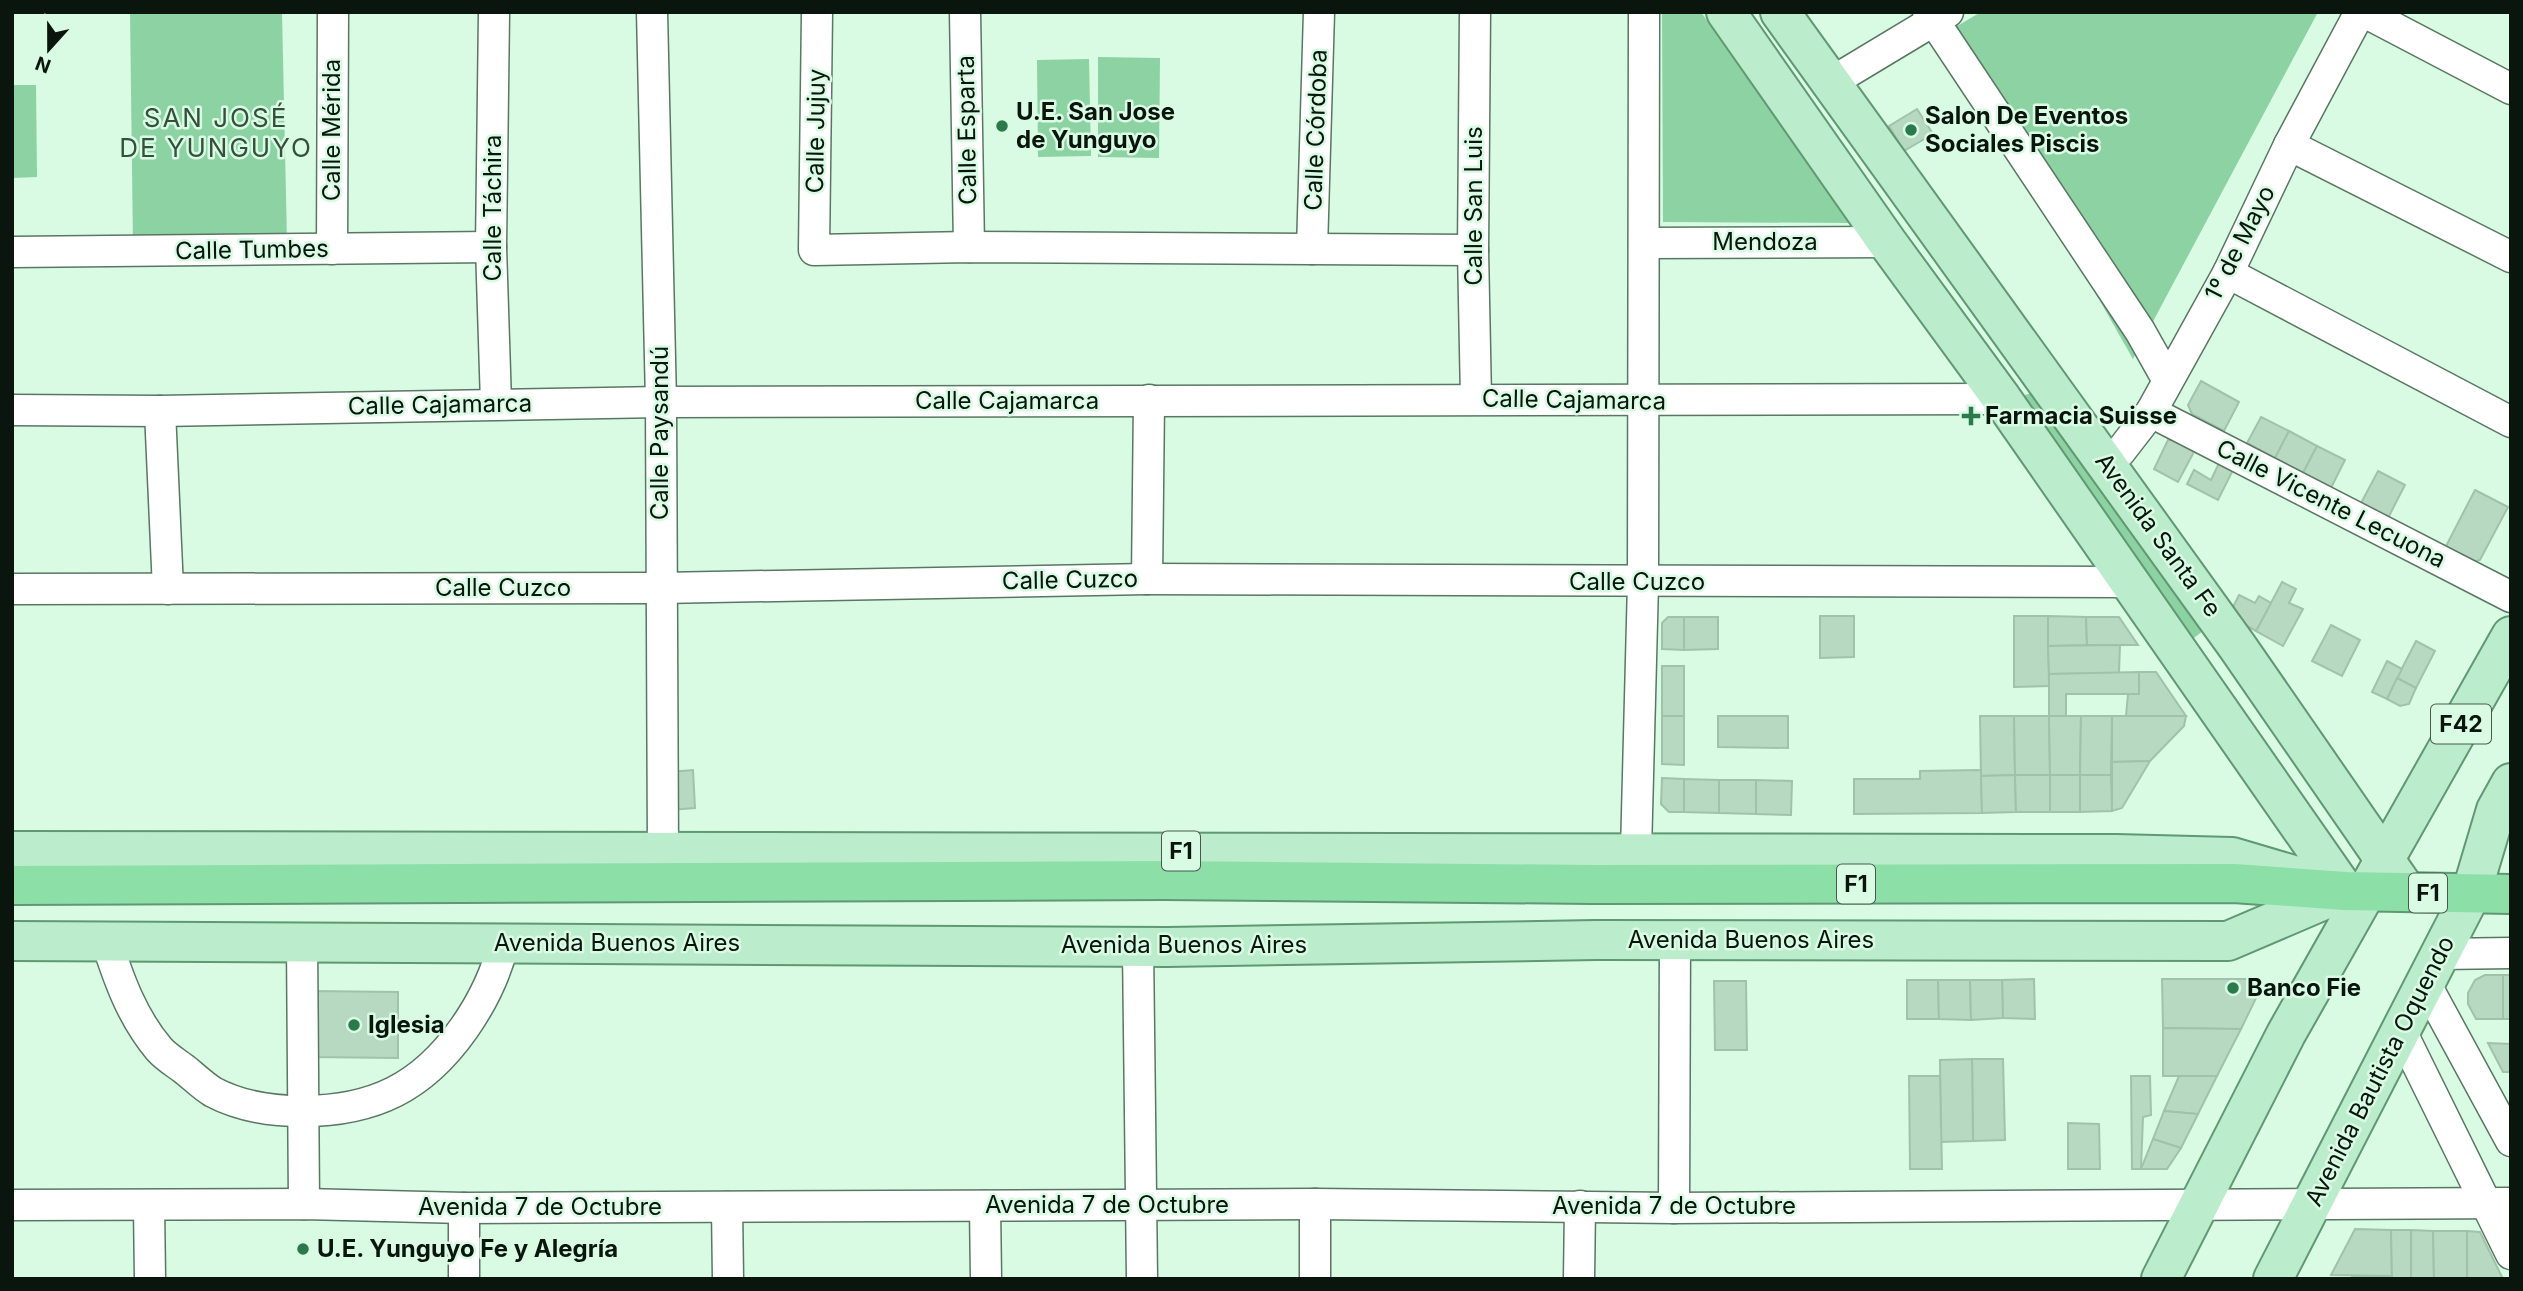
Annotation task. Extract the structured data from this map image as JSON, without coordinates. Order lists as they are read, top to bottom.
{
  "streets": {
    "highway": ["F1", "Avenida Buenos Aires"],
    "main road": ["Avenida Santa Fe", "F42", "Avenida Bautista Oquendo"],
    "street": [
      "Calle Mérida",
      "Calle Esparta",
      "Calle Córdoba",
      "Calle Jujuy",
      "Calle San Luis",
      "Calle Táchira",
      "Mendoza",
      "1º de Mayo",
      "Calle Tumbes",
      "Calle Cajamarca",
      "Calle Paysandú",
      "Calle Vicente Lecuona",
      "Calle Cuzco",
      "Avenida 7 de Octubre"
    ]
  },
  "crossings": [
    ["Calle Mérida", "Calle Tumbes"],
    ["Calle Esparta", "Calle Jujuy"],
    ["Calle San Luis", "Calle Cajamarca"],
    ["Calle Táchira", "Calle Tumbes"],
    ["Calle Táchira", "Calle Cajamarca"],
    ["Mendoza", "Avenida Santa Fe"],
    ["1º de Mayo", "Calle Vicente Lecuona"],
    ["1º de Mayo", "Avenida Santa Fe"],
    ["Calle Cajamarca", "Calle Paysandú"],
    ["Calle Cajamarca", "Avenida Santa Fe"],
    ["Calle Paysandú", "Calle Cuzco"],
    ["Calle Paysandú", "Avenida Buenos Aires"],
    ["Avenida Santa Fe", "Calle Cuzco"],
    ["Avenida Santa Fe", "F42"],
    ["Avenida Santa Fe", "Avenida Buenos Aires"],
    ["F42", "Avenida Buenos Aires"],
    ["F42", "Avenida 7 de Octubre"],
    ["Avenida Buenos Aires", "Avenida Bautista Oquendo"],
    ["Avenida Bautista Oquendo", "Avenida 7 de Octubre"]
  ],
  "districts": ["SAN JOSÉ DE YUNGUYO"],
  "places": {
    "other": [
      "U.E. San Jose de Yunguyo",
      "Salon De Eventos Sociales Piscis",
      "Banco Fie",
      "Iglesia",
      "U.E. Yunguyo Fe y Alegría"
    ],
    "health": ["Farmacia Suisse"]
  },
  "north": "bottom"
}
